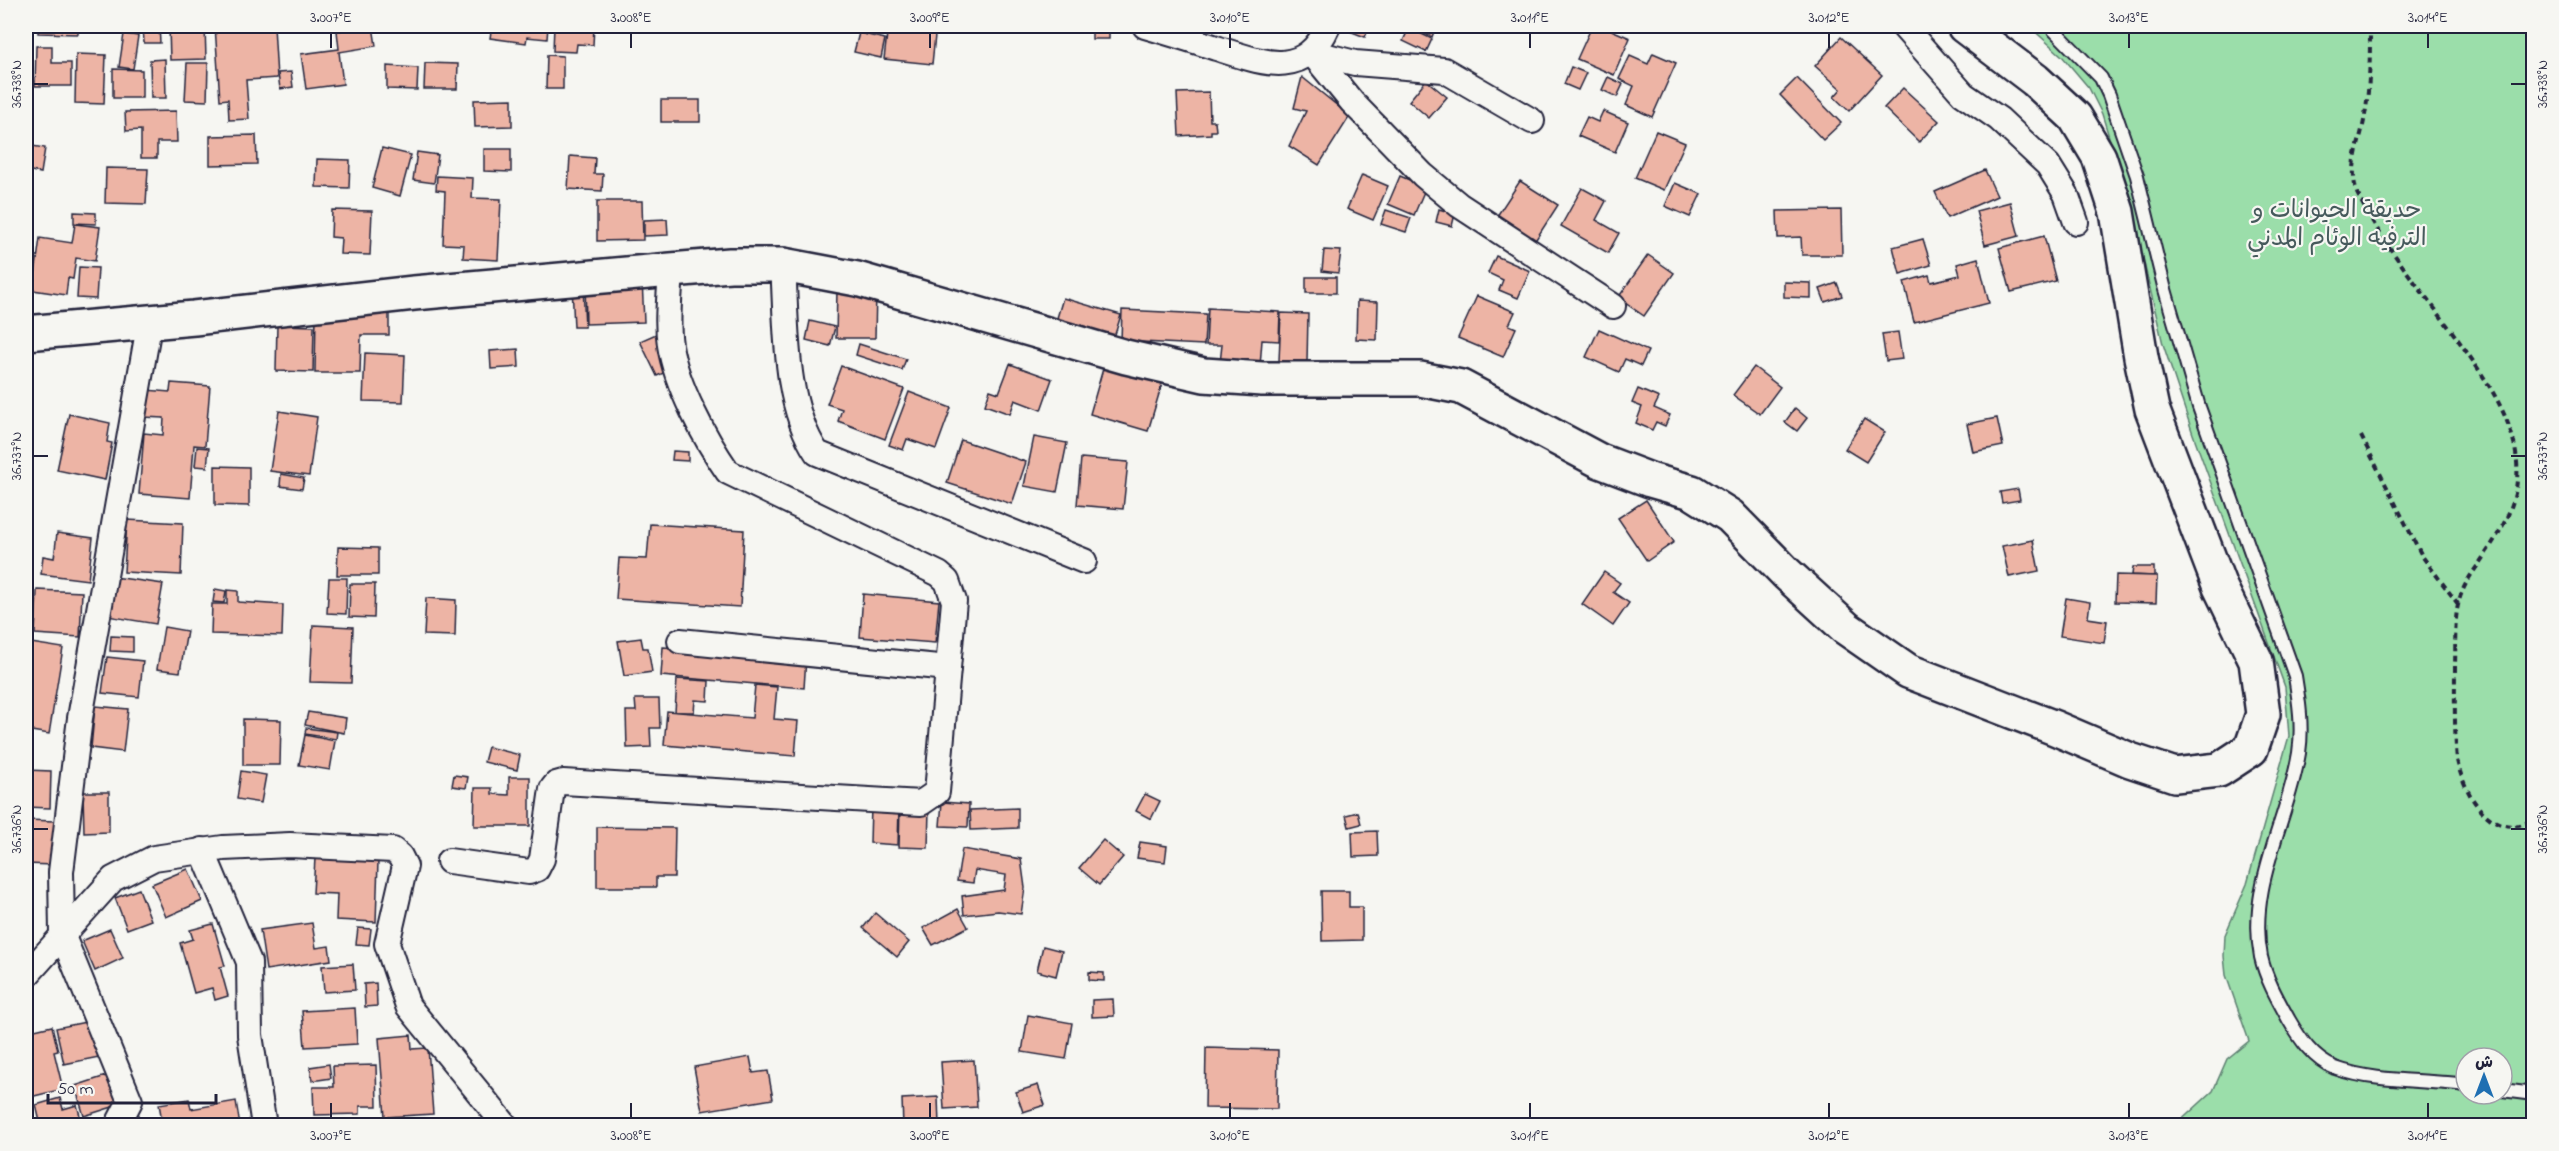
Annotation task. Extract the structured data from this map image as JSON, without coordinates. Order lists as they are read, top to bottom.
{
  "parks": ["حديقة الحيوانات و الترفيه الوئام المدني"],
  "scale_bar": "50 m",
  "north": "top",
  "coordinates": [
    "3.007°E",
    "3.008°E",
    "3.009°E",
    "3.010°E",
    "3.011°E",
    "3.012°E",
    "3.013°E",
    "3.014°E",
    "36.738°N",
    "36.737°N",
    "36.736°N"
  ]
}
